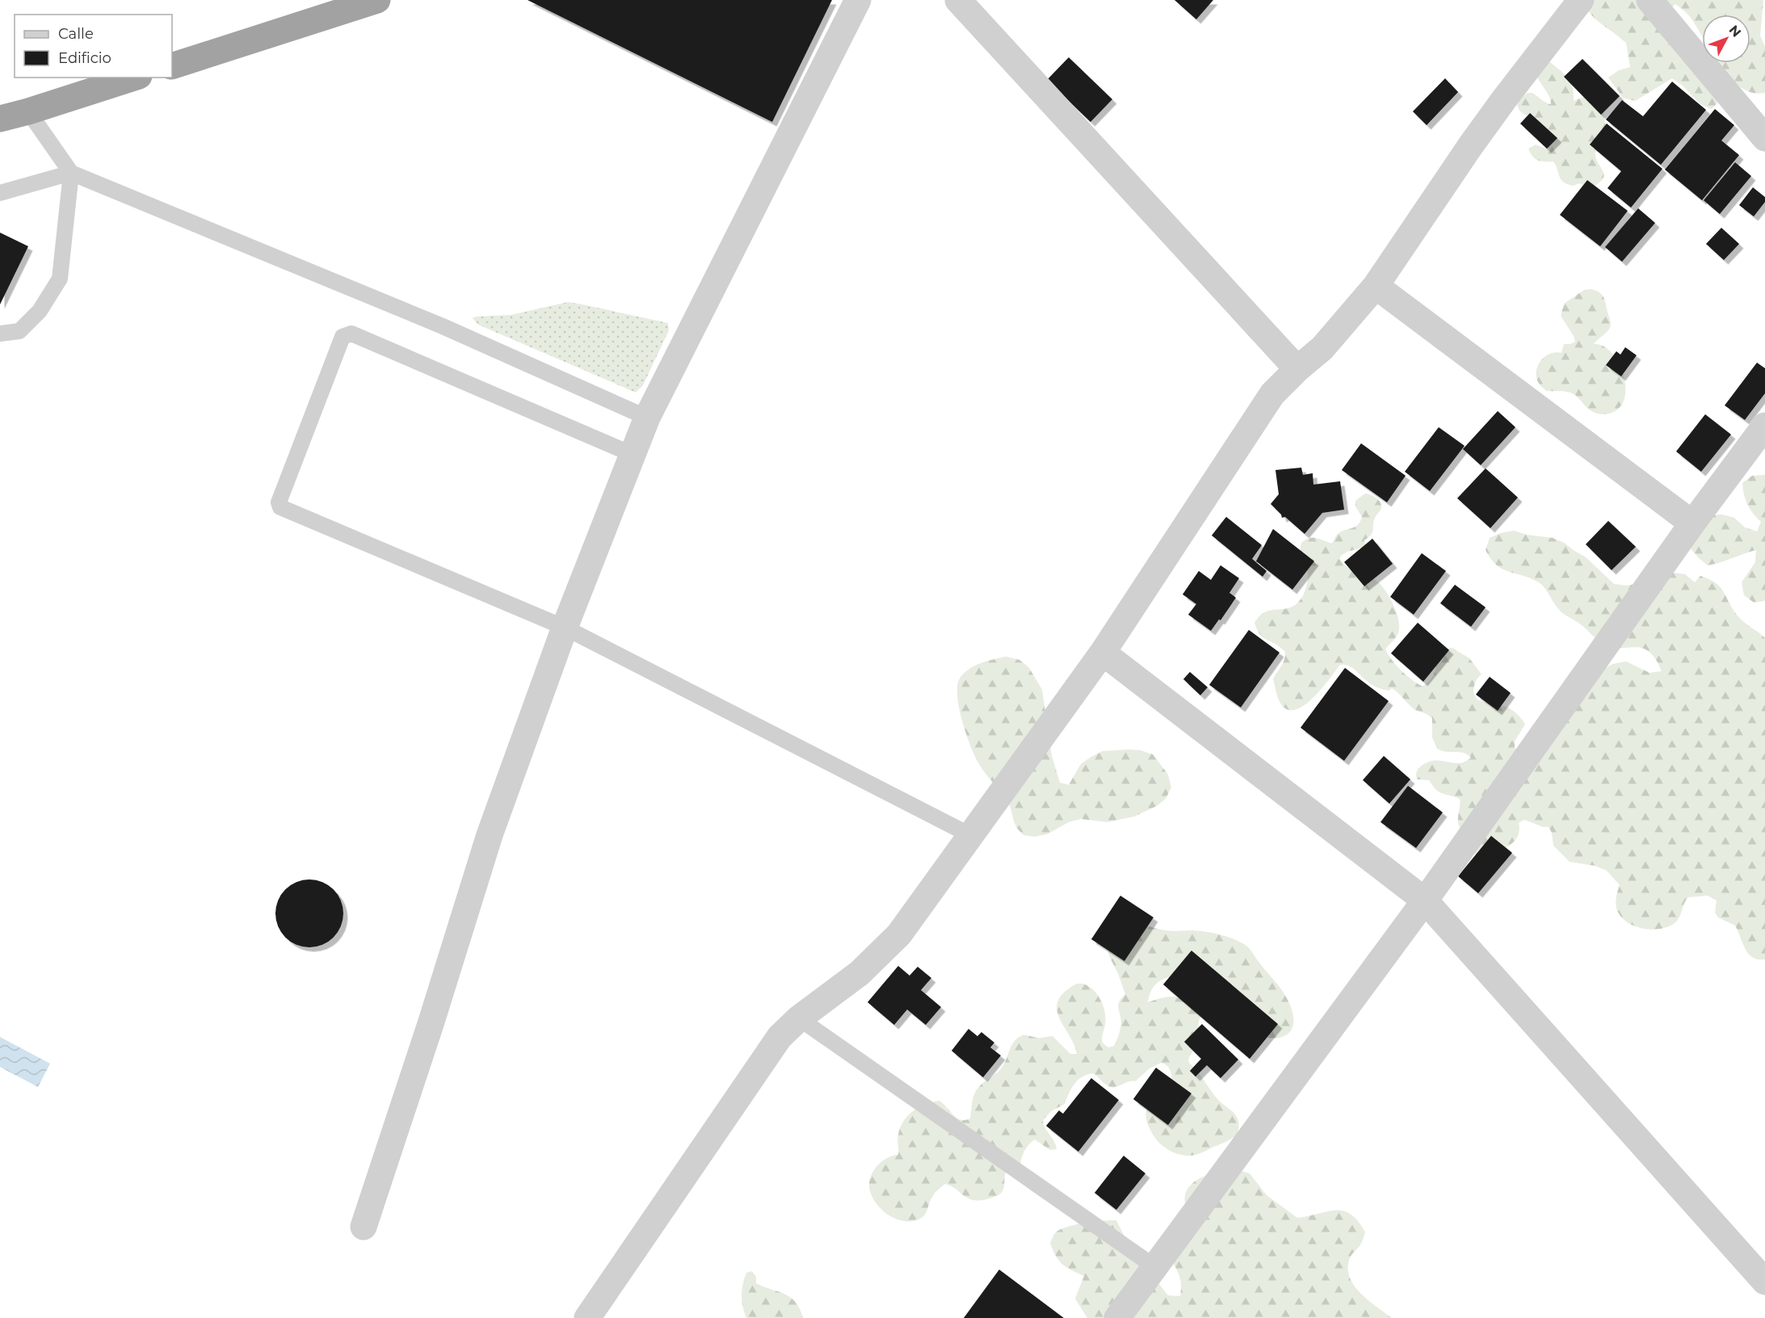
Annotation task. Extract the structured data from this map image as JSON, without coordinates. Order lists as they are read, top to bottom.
{
  "legend": ["Calle", "Edificio"],
  "north": "top right"
}
